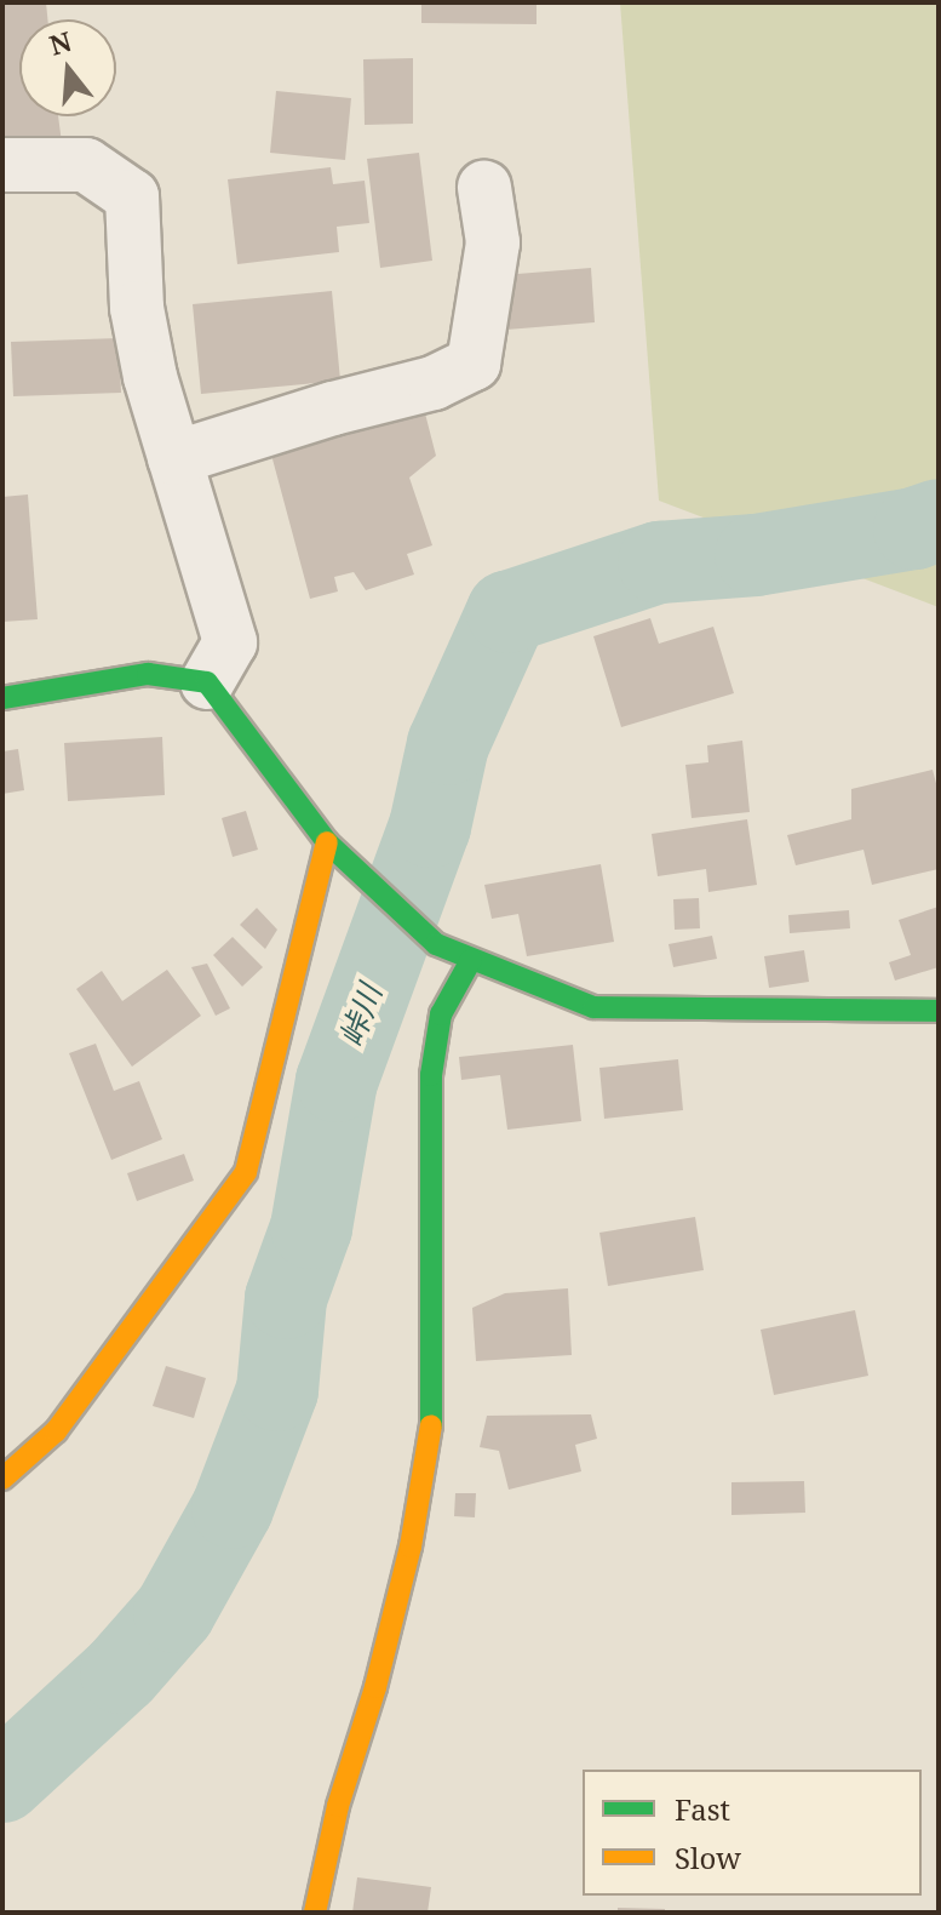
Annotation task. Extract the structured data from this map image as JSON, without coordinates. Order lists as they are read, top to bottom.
{
  "water": ["峠川"],
  "legend": ["Fast", "Slow"],
  "north": "top"
}
